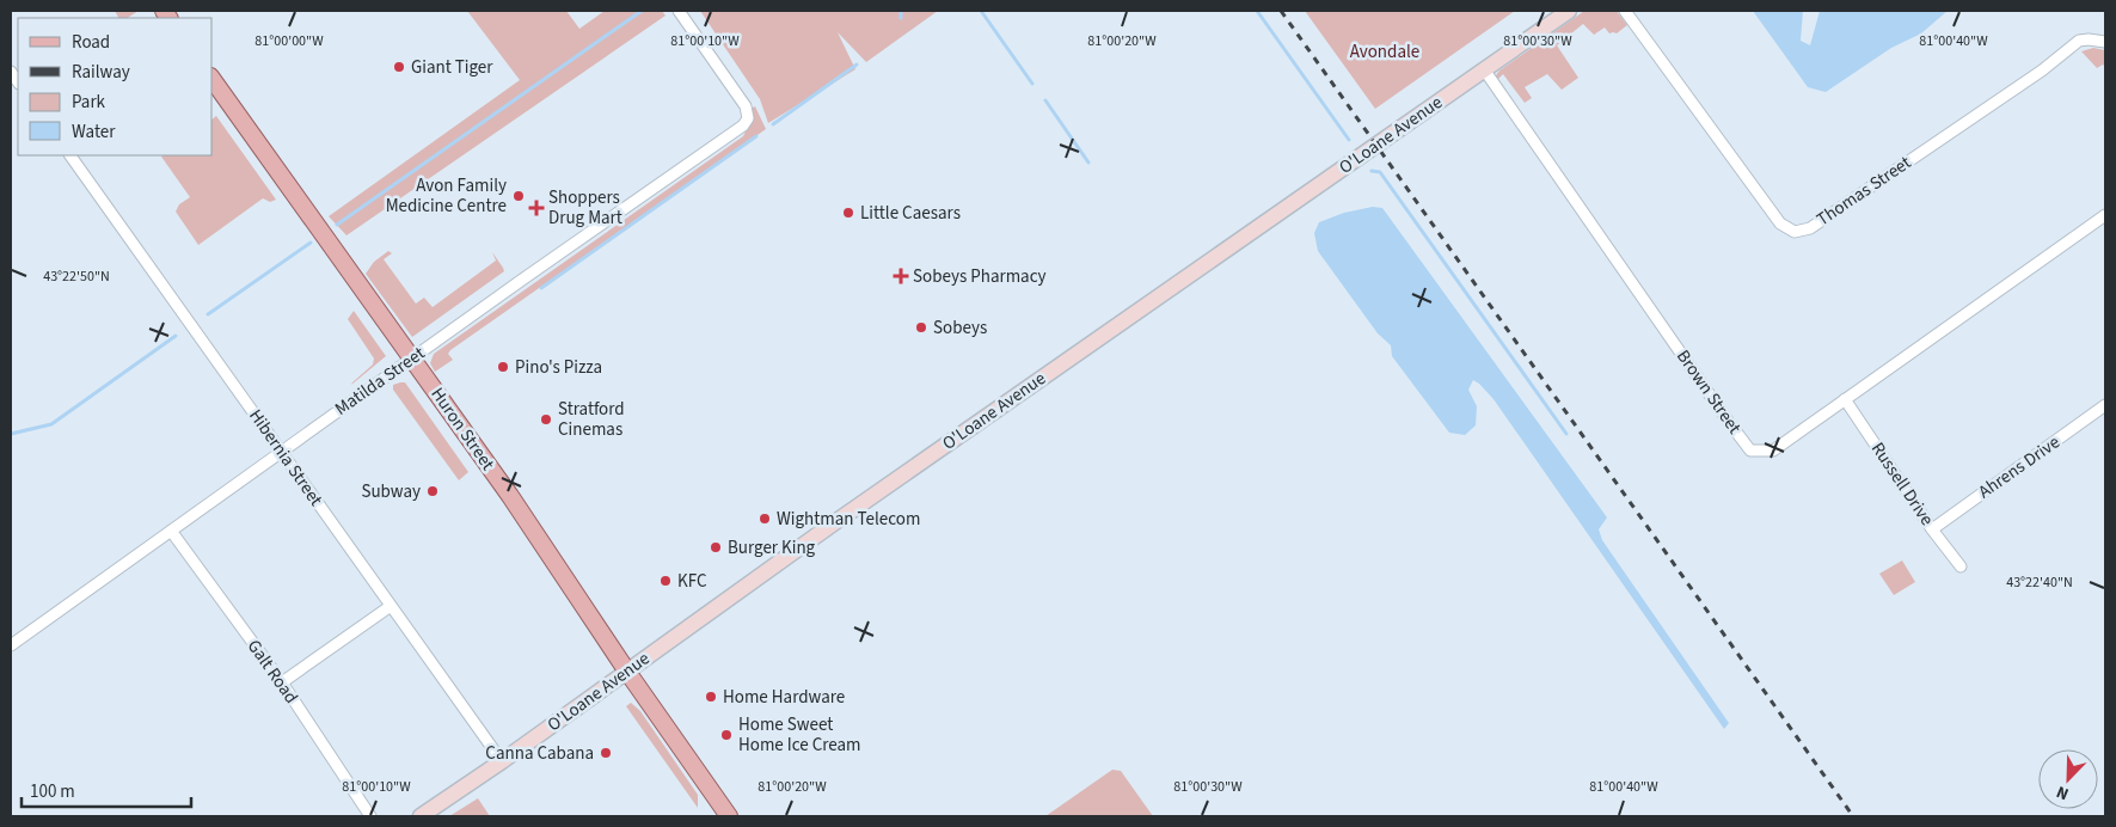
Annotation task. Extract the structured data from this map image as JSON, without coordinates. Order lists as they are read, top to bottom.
{
  "streets": {
    "main road": ["Huron Street"],
    "street": [
      "O'Loane Avenue",
      "Thomas Street",
      "Matilda Street",
      "Brown Street",
      "Hibernia Street",
      "Ahrens Drive",
      "Russell Drive",
      "Galt Road"
    ]
  },
  "crossings": [
    ["O'Loane Avenue", "Brown Street"],
    ["O'Loane Avenue", "Huron Street"],
    ["O'Loane Avenue", "Hibernia Street"],
    ["Matilda Street", "Huron Street"],
    ["Matilda Street", "Hibernia Street"],
    ["Matilda Street", "Galt Road"],
    ["Brown Street", "Russell Drive"],
    ["Ahrens Drive", "Russell Drive"]
  ],
  "parks": ["Avondale"],
  "places": {
    "other": [
      "Giant Tiger",
      "Avon Family Medicine Centre",
      "Little Caesars",
      "Sobeys",
      "Pino's Pizza",
      "Stratford Cinemas",
      "Subway",
      "Wightman Telecom",
      "Burger King",
      "KFC",
      "Home Hardware",
      "Home Sweet Home Ice Cream",
      "Canna Cabana"
    ],
    "health": ["Shoppers Drug Mart", "Sobeys Pharmacy"]
  },
  "legend": [
    "Road",
    "Railway",
    "Park",
    "Water"
  ],
  "scale_bar": "100 m",
  "north": "bottom left",
  "coordinates": [
    "81°00'00\"W",
    "81°00'10\"W",
    "81°00'20\"W",
    "81°00'30\"W",
    "81°00'40\"W",
    "43°22'50\"N",
    "43°22'40\"N"
  ]
}
